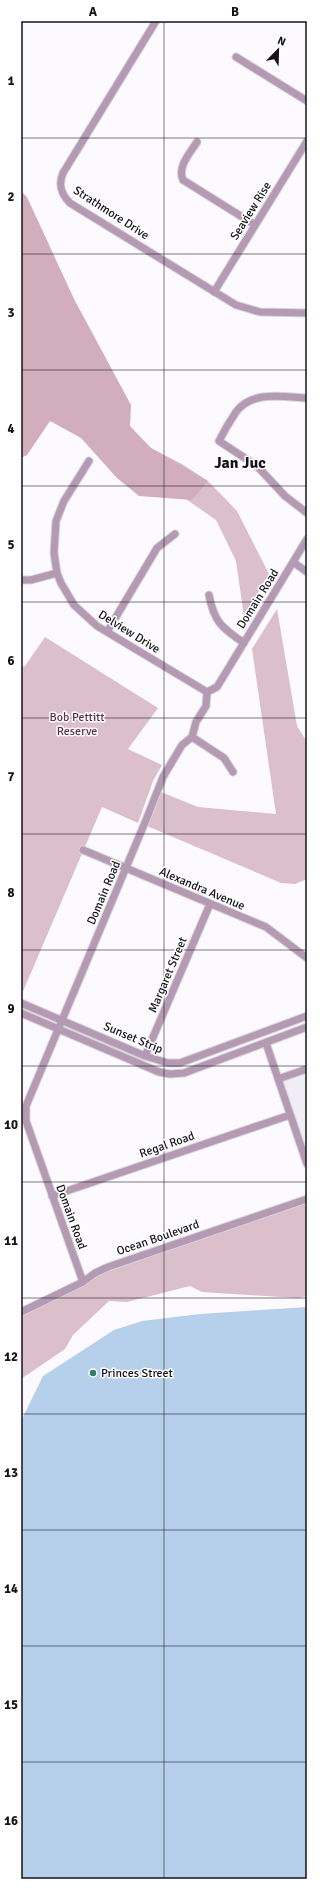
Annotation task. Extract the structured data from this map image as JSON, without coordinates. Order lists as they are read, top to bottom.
{
  "streets": {
    "street": [
      "Seaview Rise",
      "Strathmore Drive",
      "Domain Road",
      "Delview Drive",
      "Alexandra Avenue",
      "Margaret Street",
      "Sunset Strip",
      "Regal Road",
      "Ocean Boulevard"
    ]
  },
  "crossings": [
    ["Seaview Rise", "Strathmore Drive"],
    ["Domain Road", "Delview Drive"],
    ["Domain Road", "Alexandra Avenue"],
    ["Domain Road", "Sunset Strip"],
    ["Domain Road", "Regal Road"],
    ["Domain Road", "Ocean Boulevard"],
    ["Alexandra Avenue", "Margaret Street"],
    ["Margaret Street", "Sunset Strip"]
  ],
  "districts": ["Jan Juc"],
  "parks": ["Bob Pettitt Reserve"],
  "places": ["Princes Street"],
  "north": "top right",
  "grid": {
    "columns": ["A", "B"],
    "rows": [
      "1",
      "2",
      "3",
      "4",
      "5",
      "6",
      "7",
      "8",
      "9",
      "10",
      "11",
      "12",
      "13",
      "14",
      "15",
      "16"
    ]
  }
}
